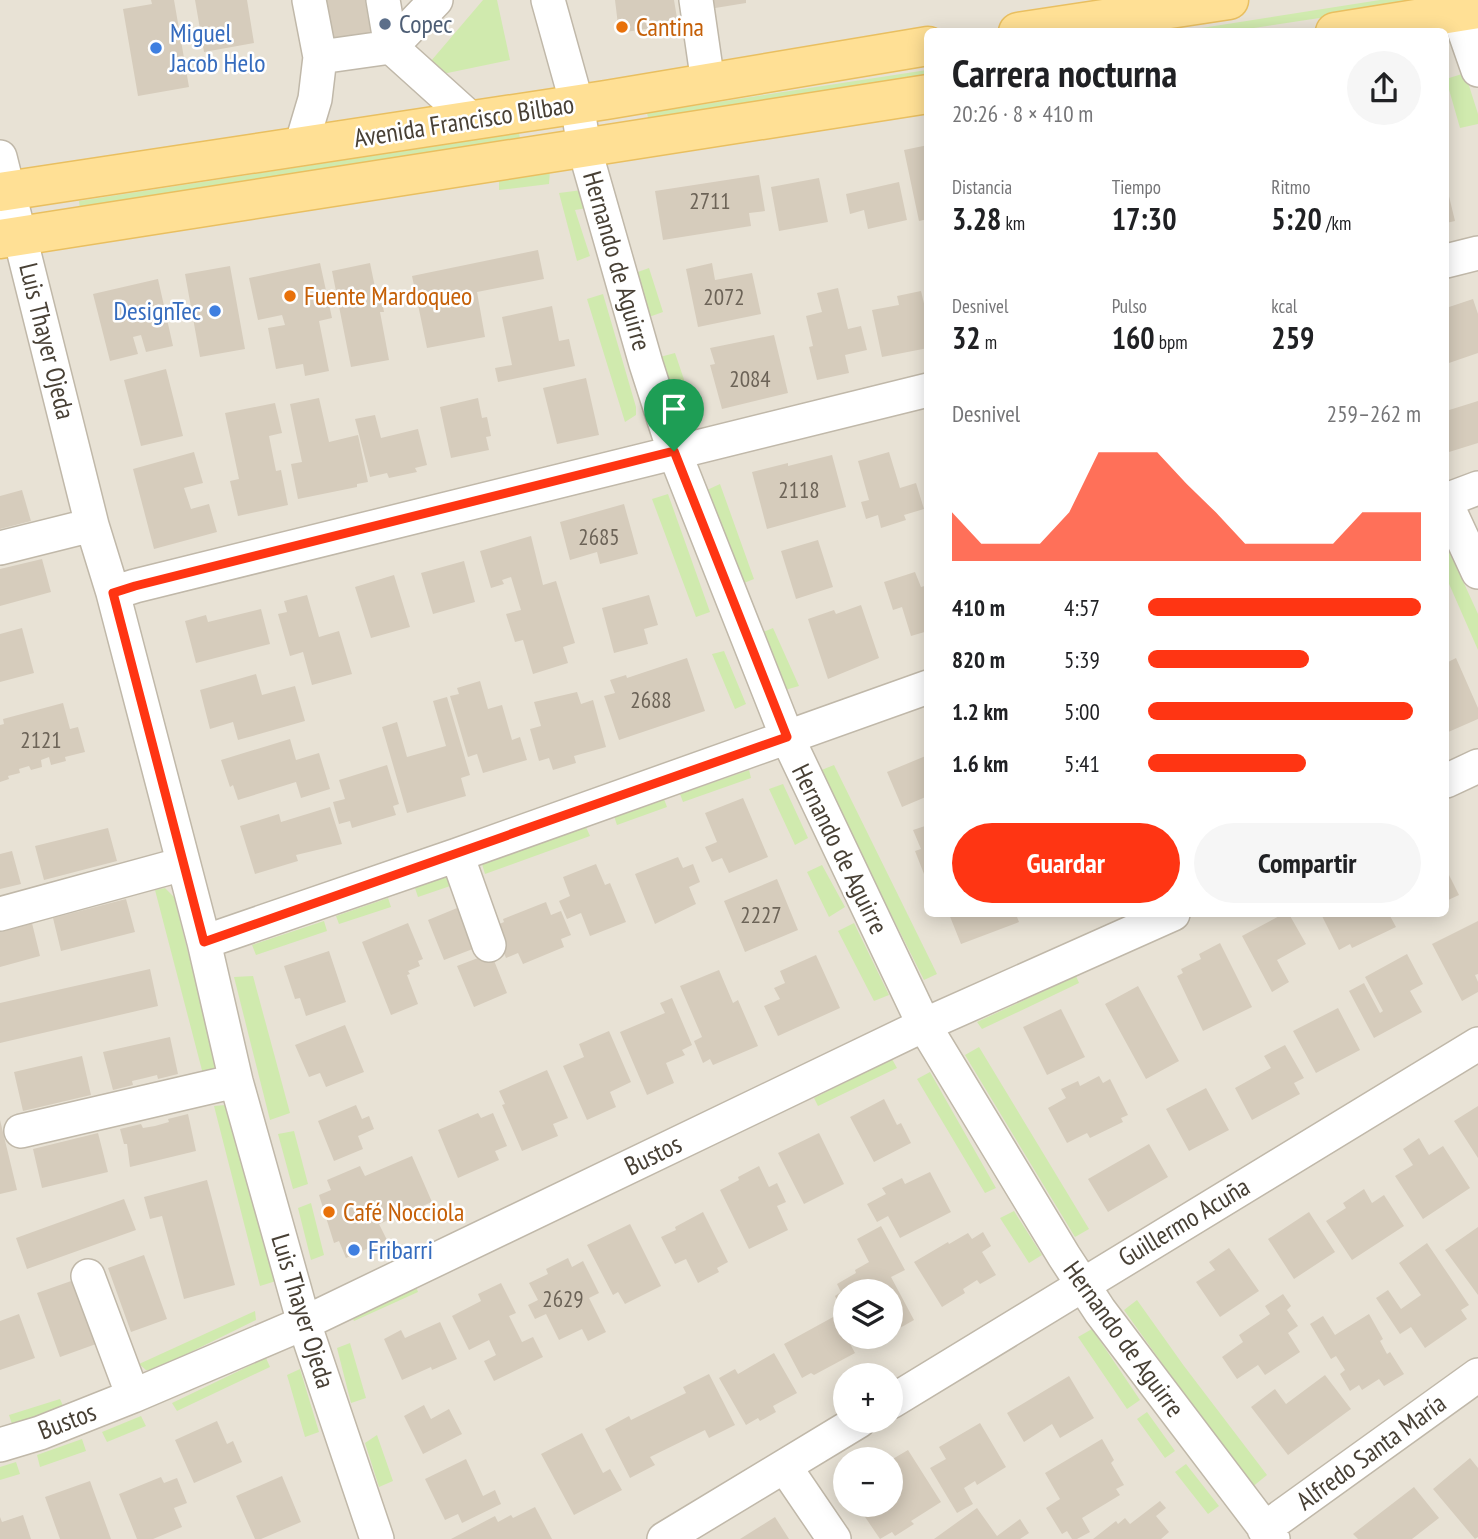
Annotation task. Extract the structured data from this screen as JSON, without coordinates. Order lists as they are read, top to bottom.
{
  "streets": {
    "main road": ["Avenida Francisco Bilbao"],
    "street": [
      "Hernando de Aguirre",
      "Luis Thayer Ojeda",
      "Bustos",
      "Guillermo Acuña",
      "Alfredo Santa María"
    ]
  },
  "crossings": [
    ["Avenida Francisco Bilbao", "Hernando de Aguirre"],
    ["Avenida Francisco Bilbao", "Luis Thayer Ojeda"],
    ["Hernando de Aguirre", "Bustos"],
    ["Hernando de Aguirre", "Guillermo Acuña"],
    ["Hernando de Aguirre", "Alfredo Santa María"],
    ["Luis Thayer Ojeda", "Bustos"]
  ],
  "places": [
    "Copec",
    "Cantina",
    "Miguel Jacob Helo",
    "Fuente Mardoqueo",
    "DesignTec",
    "Café Nocciola",
    "Fribarri"
  ],
  "house_numbers": [
    "2711",
    "2072",
    "2084",
    "2118",
    "2685",
    "2688",
    "2121",
    "2227",
    "2629"
  ],
  "page": {
    "heading": ["Carrera nocturna", "20:26 · 8 × 410 m"],
    "stats": [
      ["Distancia", "3.28 km"],
      ["Tiempo", "17:30"],
      ["Ritmo", "5:20 /km"],
      ["Desnivel", "32 m"],
      ["Pulso", "160 bpm"],
      ["kcal", "259"]
    ],
    "chart": ["Desnivel", "259–262 m"],
    "list": [
      {
        "name": "410 m",
        "note": "4:57"
      },
      {
        "name": "820 m",
        "note": "5:39"
      },
      {
        "name": "1.2 km",
        "note": "5:00"
      },
      {
        "name": "1.6 km",
        "note": "5:41"
      }
    ],
    "buttons": ["Guardar", "Compartir"],
    "map_buttons": ["+", "−"]
  }
}
